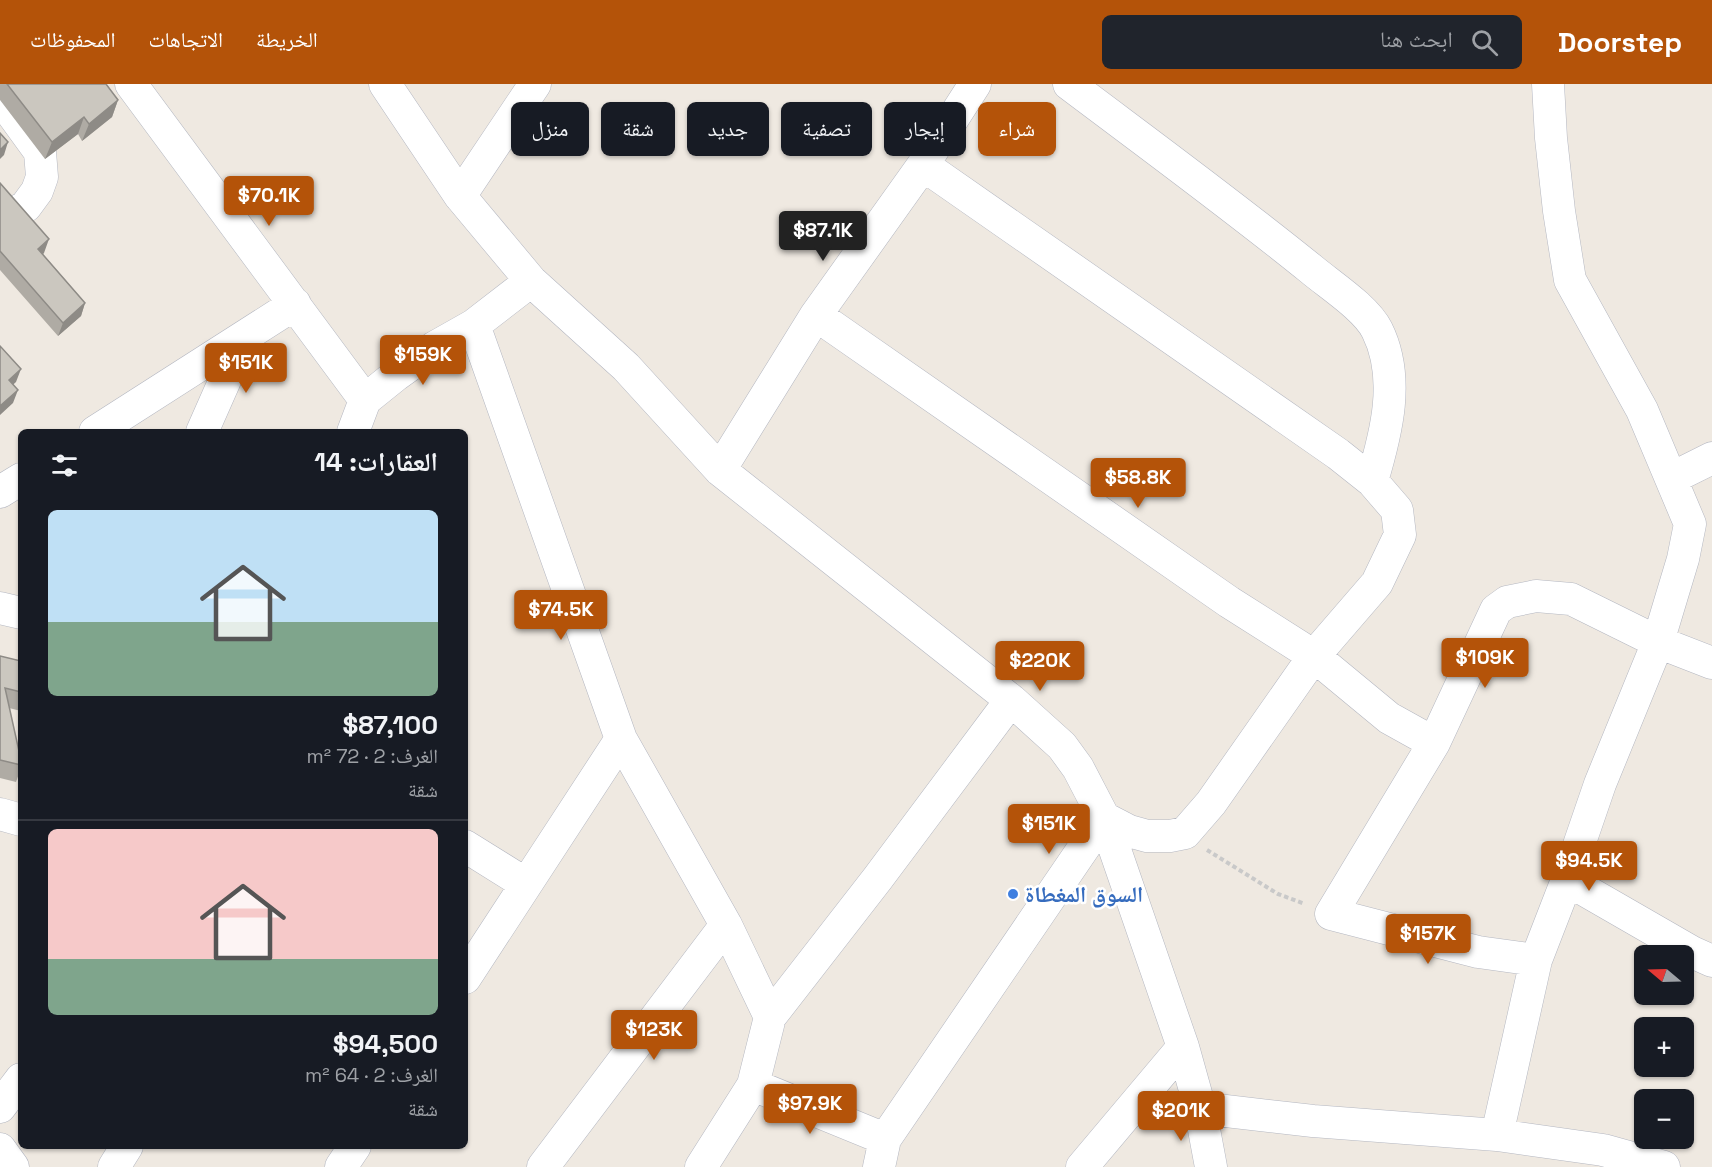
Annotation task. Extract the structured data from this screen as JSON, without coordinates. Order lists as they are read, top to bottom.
{
  "places": ["السوق المغطاة"],
  "north": "left",
  "page": {
    "header": "Doorstep",
    "search": "ابحث هنا",
    "nav": ["الخريطة", "الاتجاهات", "المحفوظات"],
    "chip": [
      "شراء",
      "إيجار",
      "تصفية",
      "جديد",
      "شقة",
      "منزل"
    ],
    "price": [
      "$70.1K",
      "$87.1K",
      "$159K",
      "$151K",
      "$58.8K",
      "$74.5K",
      "$109K",
      "$220K",
      "$151K",
      "$94.5K",
      "$157K",
      "$123K",
      "$97.9K",
      "$201K"
    ],
    "heading": "العقارات: 14",
    "list": [
      {
        "name": "$87,100",
        "note": "الغرف: 2 · 72 m² · شقة"
      },
      {
        "name": "$94,500",
        "note": "الغرف: 2 · 64 m² · شقة"
      }
    ],
    "map_buttons": ["+", "−"]
  }
}
